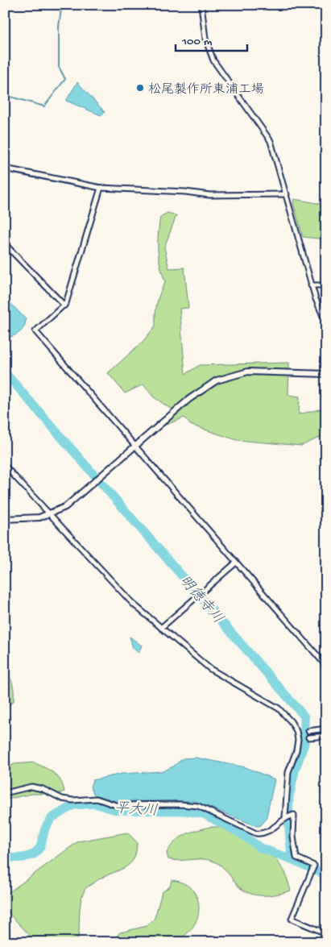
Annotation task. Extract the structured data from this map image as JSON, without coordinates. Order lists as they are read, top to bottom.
{
  "water": ["明徳寺川", "平大川"],
  "places": ["松尾製作所東浦工場"],
  "scale_bar": "100 m"
}
